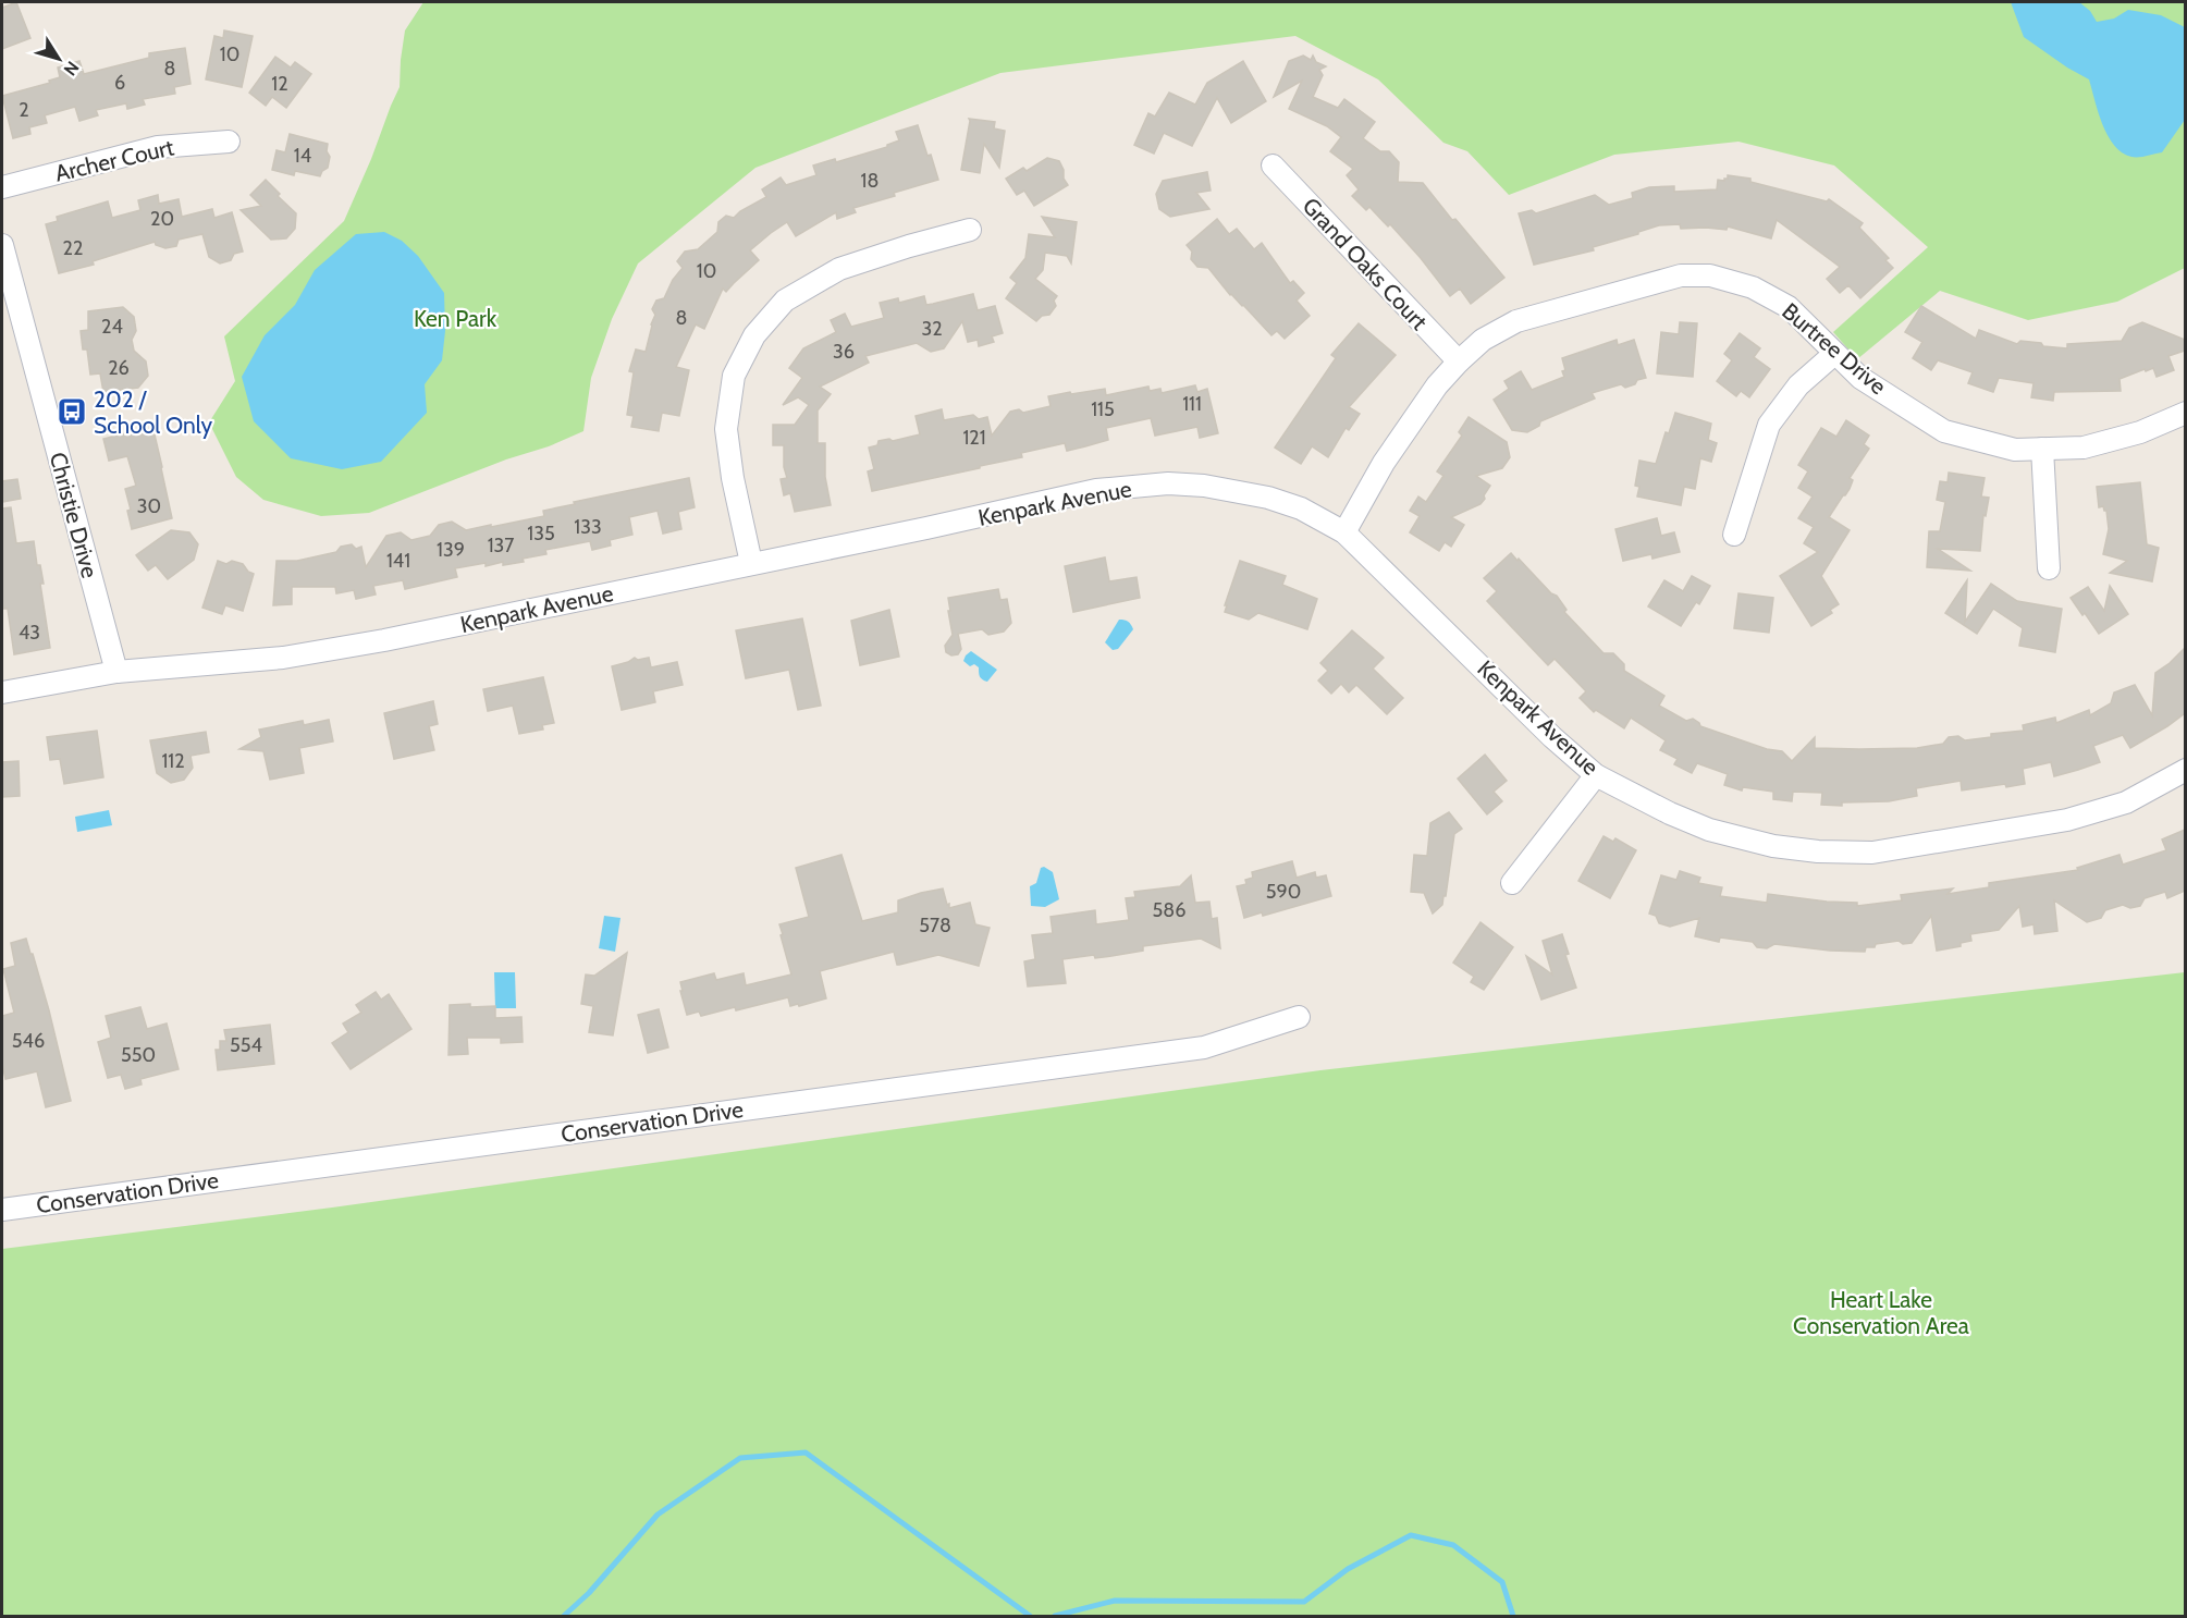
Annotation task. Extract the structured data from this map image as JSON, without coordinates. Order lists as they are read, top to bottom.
{
  "streets": {
    "street": [
      "Archer Court",
      "Grand Oaks Court",
      "Burtree Drive",
      "Kenpark Avenue",
      "Christie Drive",
      "Conservation Drive"
    ]
  },
  "crossings": [
    ["Grand Oaks Court", "Burtree Drive"],
    ["Burtree Drive", "Kenpark Avenue"],
    ["Kenpark Avenue", "Christie Drive"]
  ],
  "parks": ["Ken Park", "Heart Lake Conservation Area"],
  "places": {
    "bus stop": ["202 / School Only"]
  },
  "house_numbers": [
    "10",
    "8",
    "6",
    "12",
    "2",
    "14",
    "18",
    "20",
    "22",
    "10",
    "8",
    "24",
    "32",
    "36",
    "26",
    "111",
    "115",
    "121",
    "30",
    "133",
    "135",
    "137",
    "139",
    "141",
    "43",
    "112",
    "590",
    "586",
    "578",
    "546",
    "554",
    "550"
  ],
  "north": "bottom right"
}
